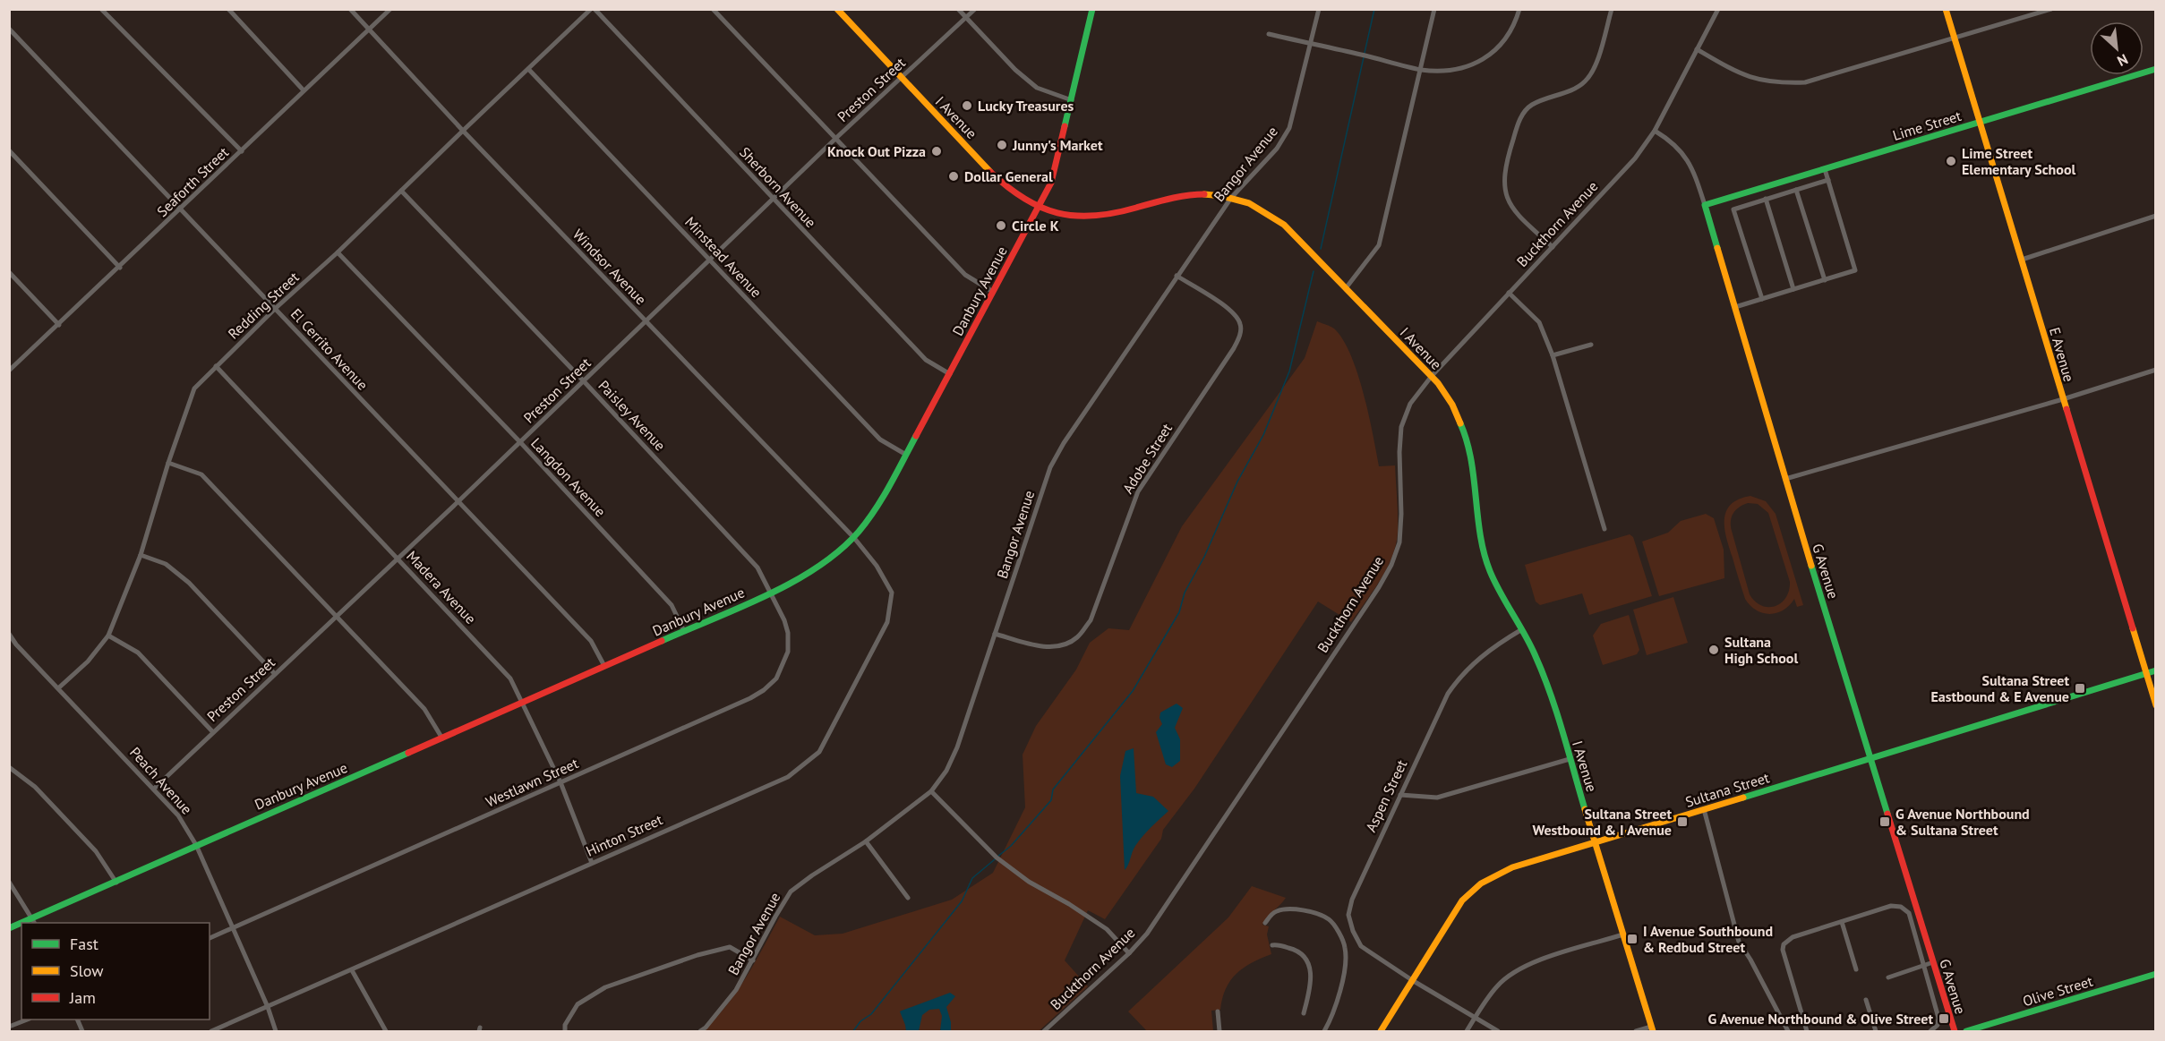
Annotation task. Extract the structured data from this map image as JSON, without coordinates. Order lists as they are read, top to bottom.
{
  "streets": {
    "street": [
      "Preston Street",
      "I Avenue",
      "Lime Street",
      "Bangor Avenue",
      "Seaforth Street",
      "Sherborn Avenue",
      "Buckthorn Avenue",
      "Minstead Avenue",
      "Windsor Avenue",
      "Danbury Avenue",
      "Redding Street",
      "El Cerrito Avenue",
      "E Avenue",
      "Paisley Avenue",
      "Adobe Street",
      "Langdon Avenue",
      "G Avenue",
      "Madera Avenue",
      "Peach Avenue",
      "Westlawn Street",
      "Sultana Street",
      "Aspen Street",
      "Hinton Street",
      "Olive Street"
    ]
  },
  "crossings": [
    ["Preston Street", "I Avenue"],
    ["Preston Street", "Sherborn Avenue"],
    ["Preston Street", "Minstead Avenue"],
    ["Preston Street", "Windsor Avenue"],
    ["Preston Street", "El Cerrito Avenue"],
    ["Preston Street", "Paisley Avenue"],
    ["Preston Street", "Langdon Avenue"],
    ["Preston Street", "Madera Avenue"],
    ["Preston Street", "Peach Avenue"],
    ["I Avenue", "Bangor Avenue"],
    ["I Avenue", "Buckthorn Avenue"],
    ["I Avenue", "Danbury Avenue"],
    ["I Avenue", "Sultana Street"],
    ["I Avenue", "Aspen Street"],
    ["Lime Street", "E Avenue"],
    ["Lime Street", "G Avenue"],
    ["Bangor Avenue", "Adobe Street"],
    ["Seaforth Street", "Windsor Avenue"],
    ["Seaforth Street", "El Cerrito Avenue"],
    ["Sherborn Avenue", "Danbury Avenue"],
    ["Sherborn Avenue", "Redding Street"],
    ["Buckthorn Avenue", "G Avenue"],
    ["Minstead Avenue", "Danbury Avenue"],
    ["Minstead Avenue", "Redding Street"],
    ["Windsor Avenue", "Danbury Avenue"],
    ["Windsor Avenue", "Redding Street"],
    ["Windsor Avenue", "Hinton Street"],
    ["Danbury Avenue", "El Cerrito Avenue"],
    ["Danbury Avenue", "Paisley Avenue"],
    ["Danbury Avenue", "Langdon Avenue"],
    ["Danbury Avenue", "Madera Avenue"],
    ["Danbury Avenue", "Peach Avenue"],
    ["Danbury Avenue", "Westlawn Street"],
    ["Danbury Avenue", "Hinton Street"],
    ["Redding Street", "El Cerrito Avenue"],
    ["Redding Street", "Paisley Avenue"],
    ["Redding Street", "Langdon Avenue"],
    ["Redding Street", "Madera Avenue"],
    ["Redding Street", "Peach Avenue"],
    ["E Avenue", "Sultana Street"],
    ["Paisley Avenue", "Westlawn Street"],
    ["G Avenue", "Sultana Street"],
    ["Madera Avenue", "Westlawn Street"],
    ["Madera Avenue", "Hinton Street"],
    ["Peach Avenue", "Westlawn Street"],
    ["Peach Avenue", "Hinton Street"],
    ["Sultana Street", "Aspen Street"]
  ],
  "places": {
    "other": [
      "Lucky Treasures",
      "Junny's Market",
      "Knock Out Pizza",
      "Lime Street Elementary School",
      "Dollar General",
      "Circle K",
      "Sultana High School"
    ],
    "transit": [
      "Sultana Street Eastbound & E Avenue",
      "Sultana Street Westbound & I Avenue",
      "G Avenue Northbound & Sultana Street",
      "I Avenue Southbound & Redbud Street",
      "G Avenue Northbound & Olive Street"
    ]
  },
  "legend": ["Fast", "Slow", "Jam"],
  "north": "bottom right"
}
